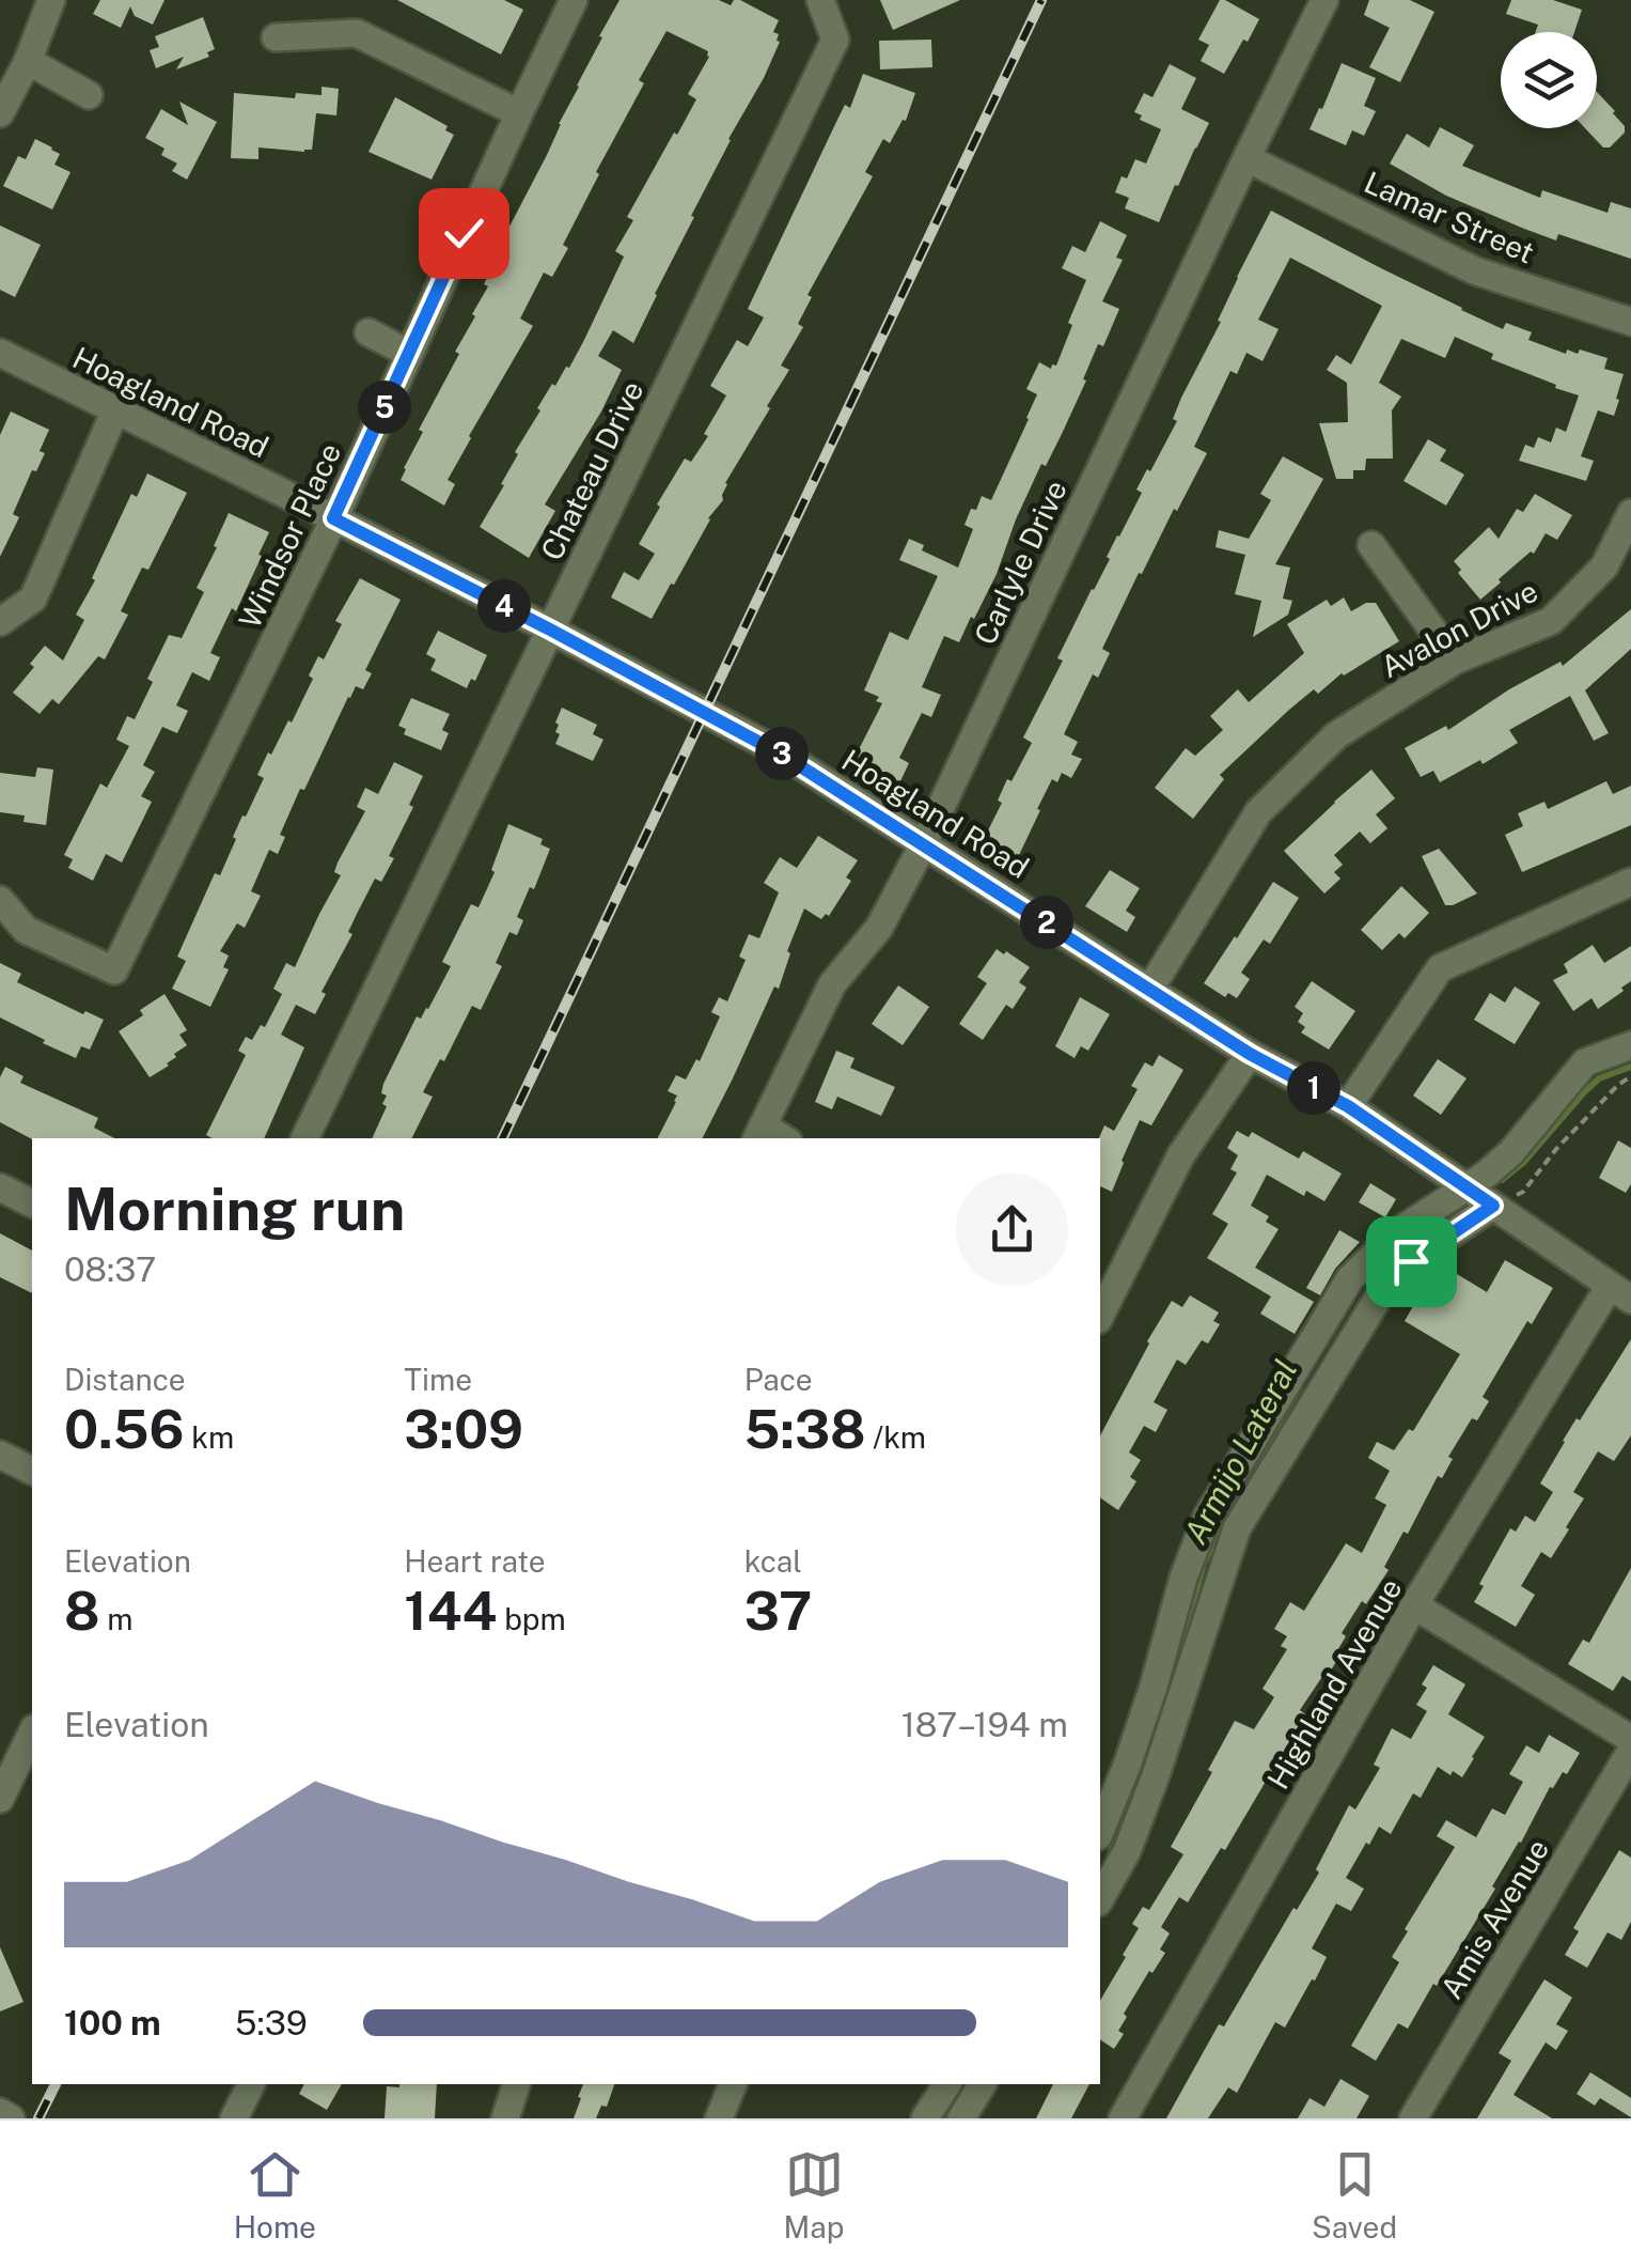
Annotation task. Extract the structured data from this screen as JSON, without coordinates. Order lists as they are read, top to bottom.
{
  "streets": {
    "street": [
      "Lamar Street",
      "Hoagland Road",
      "Chateau Drive",
      "Windsor Place",
      "Carlyle Drive",
      "Avalon Drive",
      "Highland Avenue",
      "Amis Avenue"
    ]
  },
  "crossings": [
    ["Lamar Street", "Carlyle Drive"],
    ["Hoagland Road", "Chateau Drive"],
    ["Hoagland Road", "Windsor Place"],
    ["Hoagland Road", "Carlyle Drive"],
    ["Hoagland Road", "Avalon Drive"],
    ["Hoagland Road", "Highland Avenue"]
  ],
  "water": ["Armijo Lateral"],
  "page": {
    "pins": [
      "5",
      "4",
      "3",
      "2",
      "1"
    ],
    "heading": ["Morning run", "08:37"],
    "stats": [
      ["Distance", "0.56 km"],
      ["Time", "3:09"],
      ["Pace", "5:38 /km"],
      ["Elevation", "8 m"],
      ["Heart rate", "144 bpm"],
      ["kcal", "37"]
    ],
    "chart": ["Elevation", "187–194 m"],
    "list": [
      {
        "name": "100 m",
        "note": "5:39"
      }
    ],
    "tabs": ["Home", "Map", "Saved"]
  }
}
